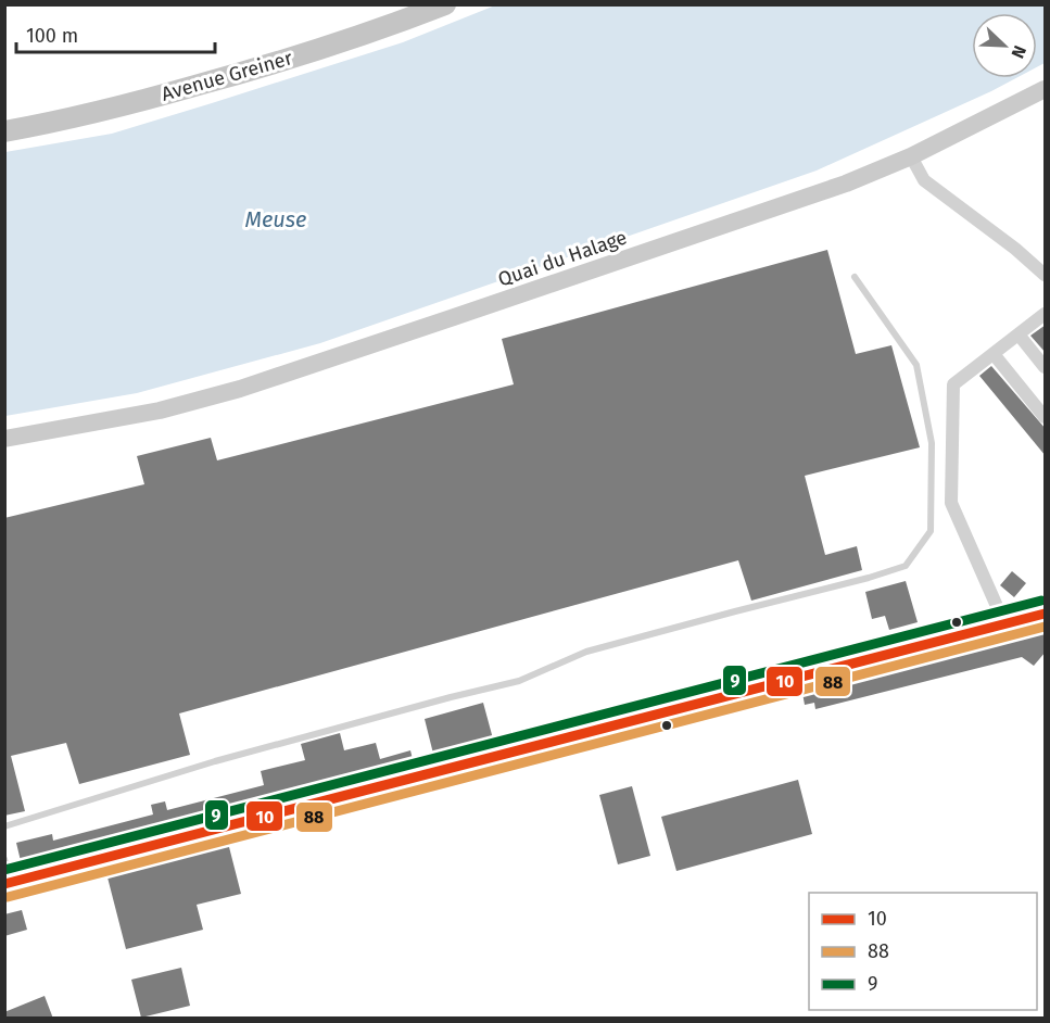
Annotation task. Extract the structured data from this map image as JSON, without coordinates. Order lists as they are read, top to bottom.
{
  "streets": {
    "main road": ["Avenue Greiner", "Quai du Halage"]
  },
  "water": ["Meuse"],
  "lines": ["transit line 9", "transit line 10", "transit line 88"],
  "legend": ["10", "88", "9"],
  "scale_bar": "100 m",
  "north": "bottom right"
}
